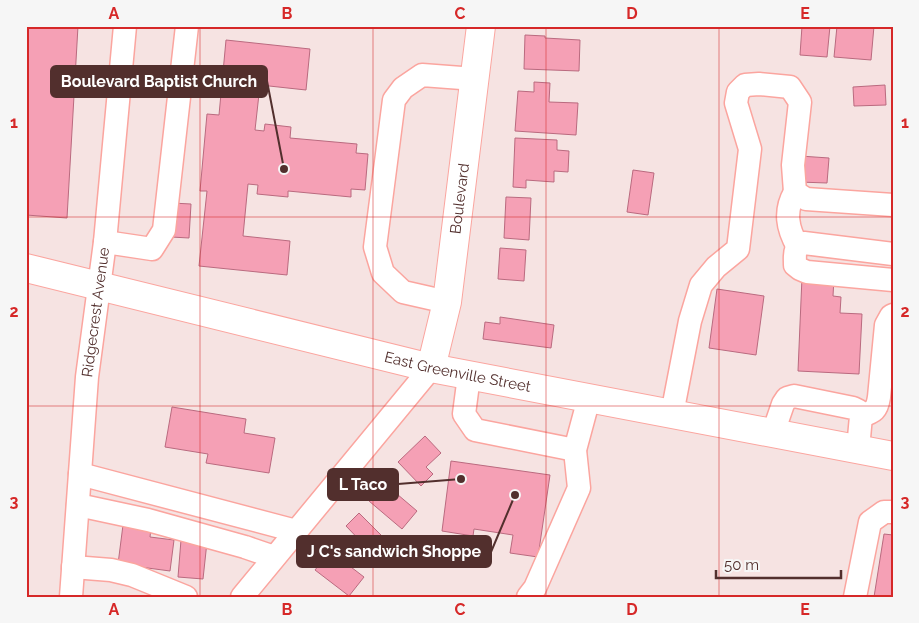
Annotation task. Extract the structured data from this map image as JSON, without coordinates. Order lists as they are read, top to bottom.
{
  "streets": {
    "main road": ["Boulevard", "East Greenville Street"],
    "street": ["Ridgecrest Avenue"]
  },
  "crossings": [
    ["Boulevard", "East Greenville Street"],
    ["Ridgecrest Avenue", "East Greenville Street"]
  ],
  "places": ["Boulevard Baptist Church", "L Taco", "J C's sandwich Shoppe"],
  "scale_bar": "50 m",
  "grid": {
    "columns": [
      "A",
      "B",
      "C",
      "D",
      "E"
    ],
    "rows": ["1", "2", "3"]
  }
}
